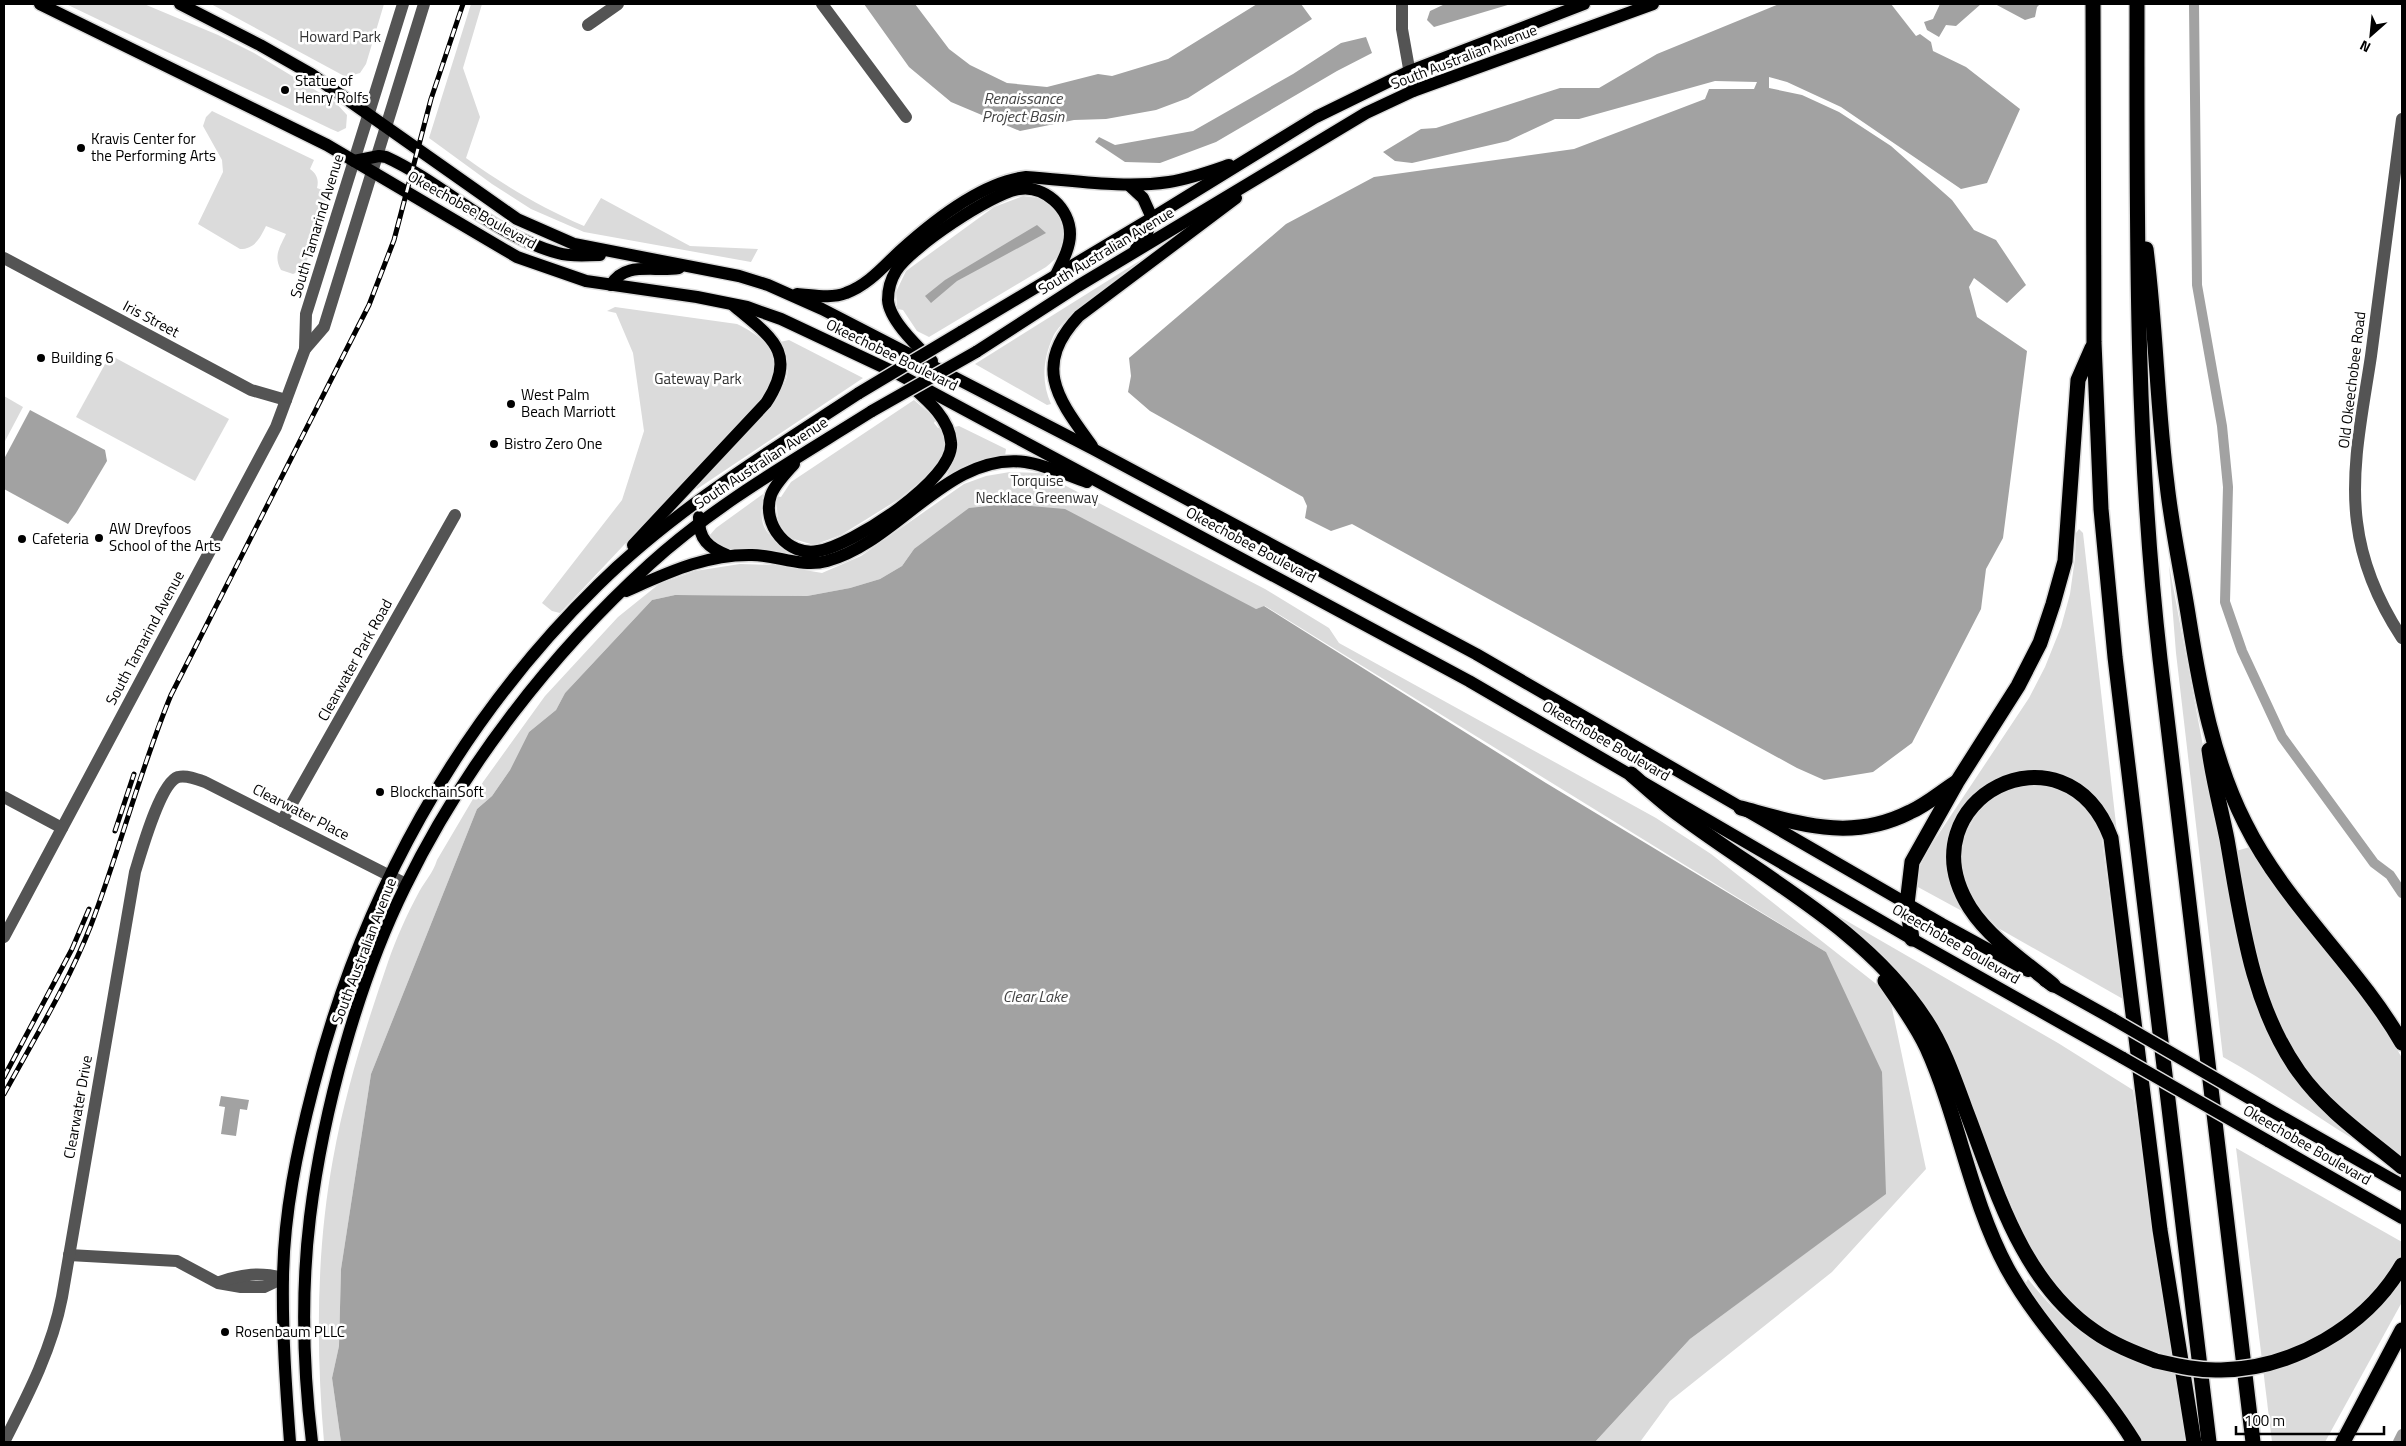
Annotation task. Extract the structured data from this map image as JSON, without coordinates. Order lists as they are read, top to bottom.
{
  "streets": {
    "main road": ["South Australian Avenue", "Okeechobee Boulevard"],
    "street": [
      "South Tamarind Avenue",
      "Iris Street",
      "Old Okeechobee Road",
      "Clearwater Park Road",
      "Clearwater Place",
      "Clearwater Drive"
    ]
  },
  "crossings": [
    ["South Australian Avenue", "Clearwater Place"],
    ["Okeechobee Boulevard", "South Tamarind Avenue"],
    ["South Tamarind Avenue", "Iris Street"],
    ["Clearwater Park Road", "Clearwater Place"],
    ["Clearwater Place", "Clearwater Drive"]
  ],
  "water": ["Renaissance Project Basin", "Clear Lake"],
  "parks": ["Howard Park", "Gateway Park", "Torquise Necklace Greenway"],
  "places": [
    "Statue of Henry Rolfs",
    "Kravis Center for the Performing Arts",
    "Building 6",
    "West Palm Beach Marriott",
    "Bistro Zero One",
    "AW Dreyfoos School of the Arts",
    "Cafeteria",
    "BlockchainSoft",
    "Rosenbaum PLLC"
  ],
  "scale_bar": "100 m",
  "north": "bottom left"
}
